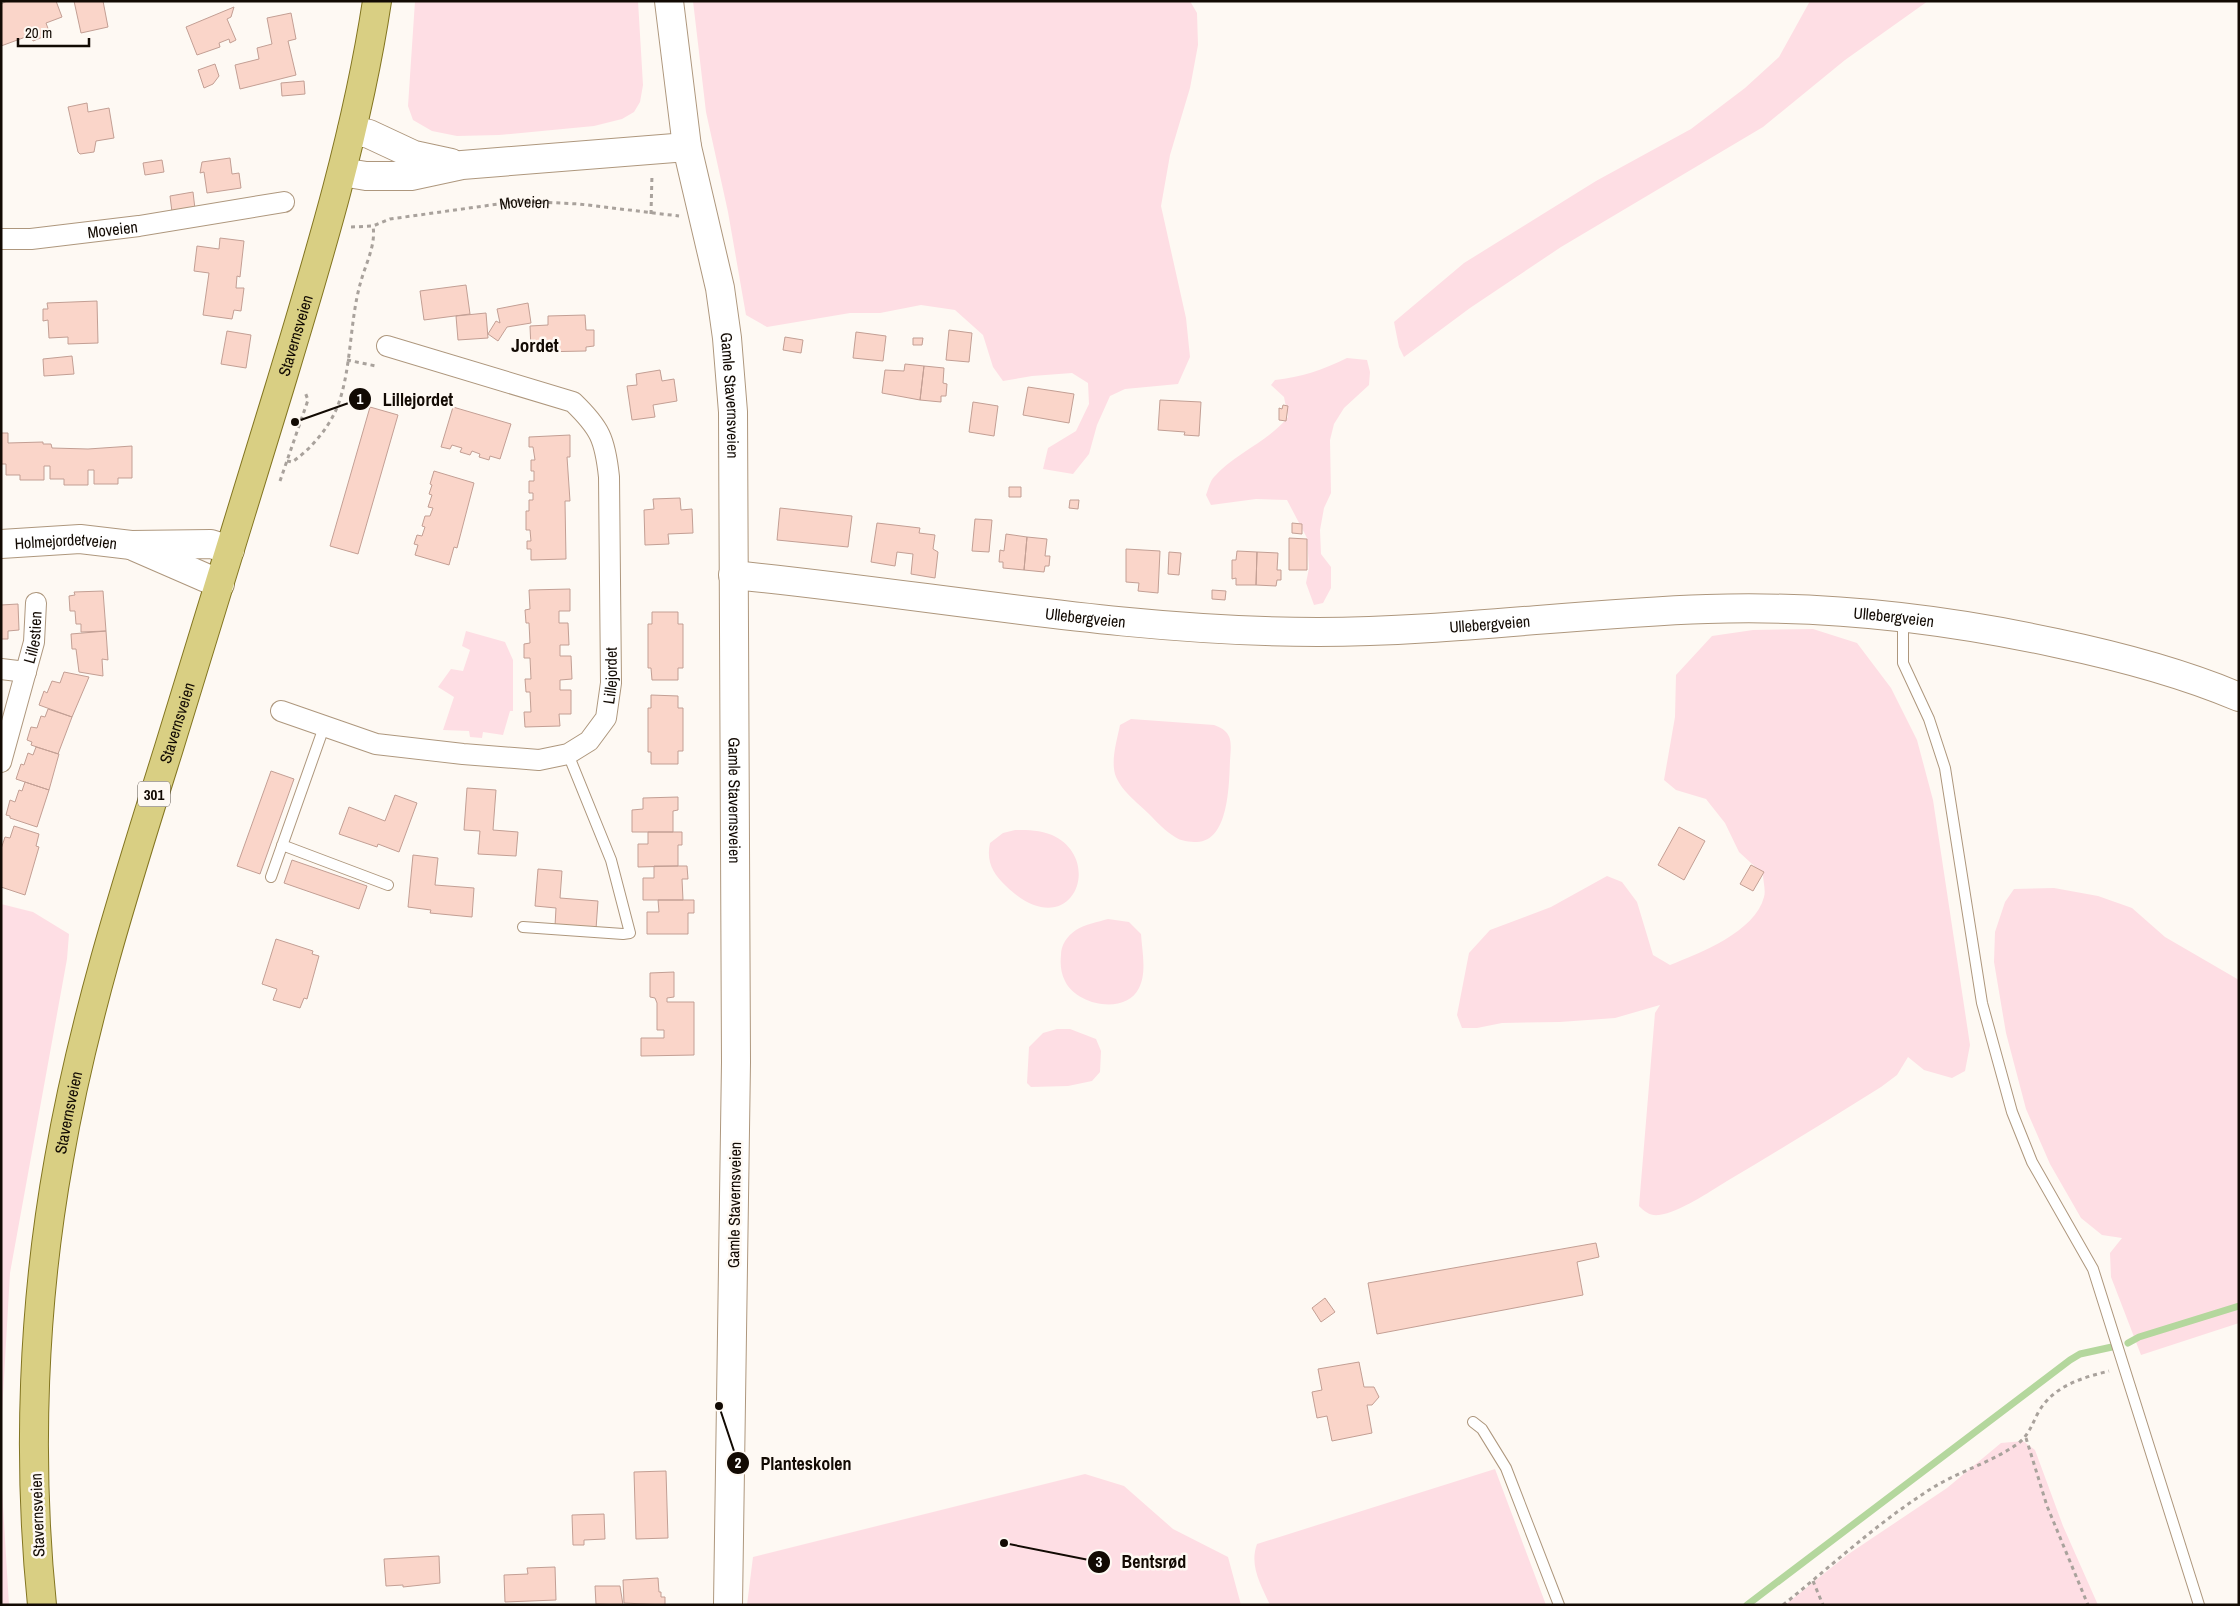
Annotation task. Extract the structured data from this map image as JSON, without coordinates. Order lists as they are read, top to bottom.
{
  "streets": {
    "main road": ["Stavernsveien", "301"],
    "street": [
      "Moveien",
      "Gamle Stavernsveien",
      "Holmejordetveien",
      "Ullebergveien",
      "Lillestien",
      "Lillejordet"
    ]
  },
  "crossings": [
    ["Moveien", "Gamle Stavernsveien"],
    ["Stavernsveien", "Holmejordetveien"],
    ["Gamle Stavernsveien", "Ullebergveien"]
  ],
  "districts": ["Jordet"],
  "places": ["Lillejordet", "Planteskolen", "Bentsrød"],
  "scale_bar": "20 m"
}
